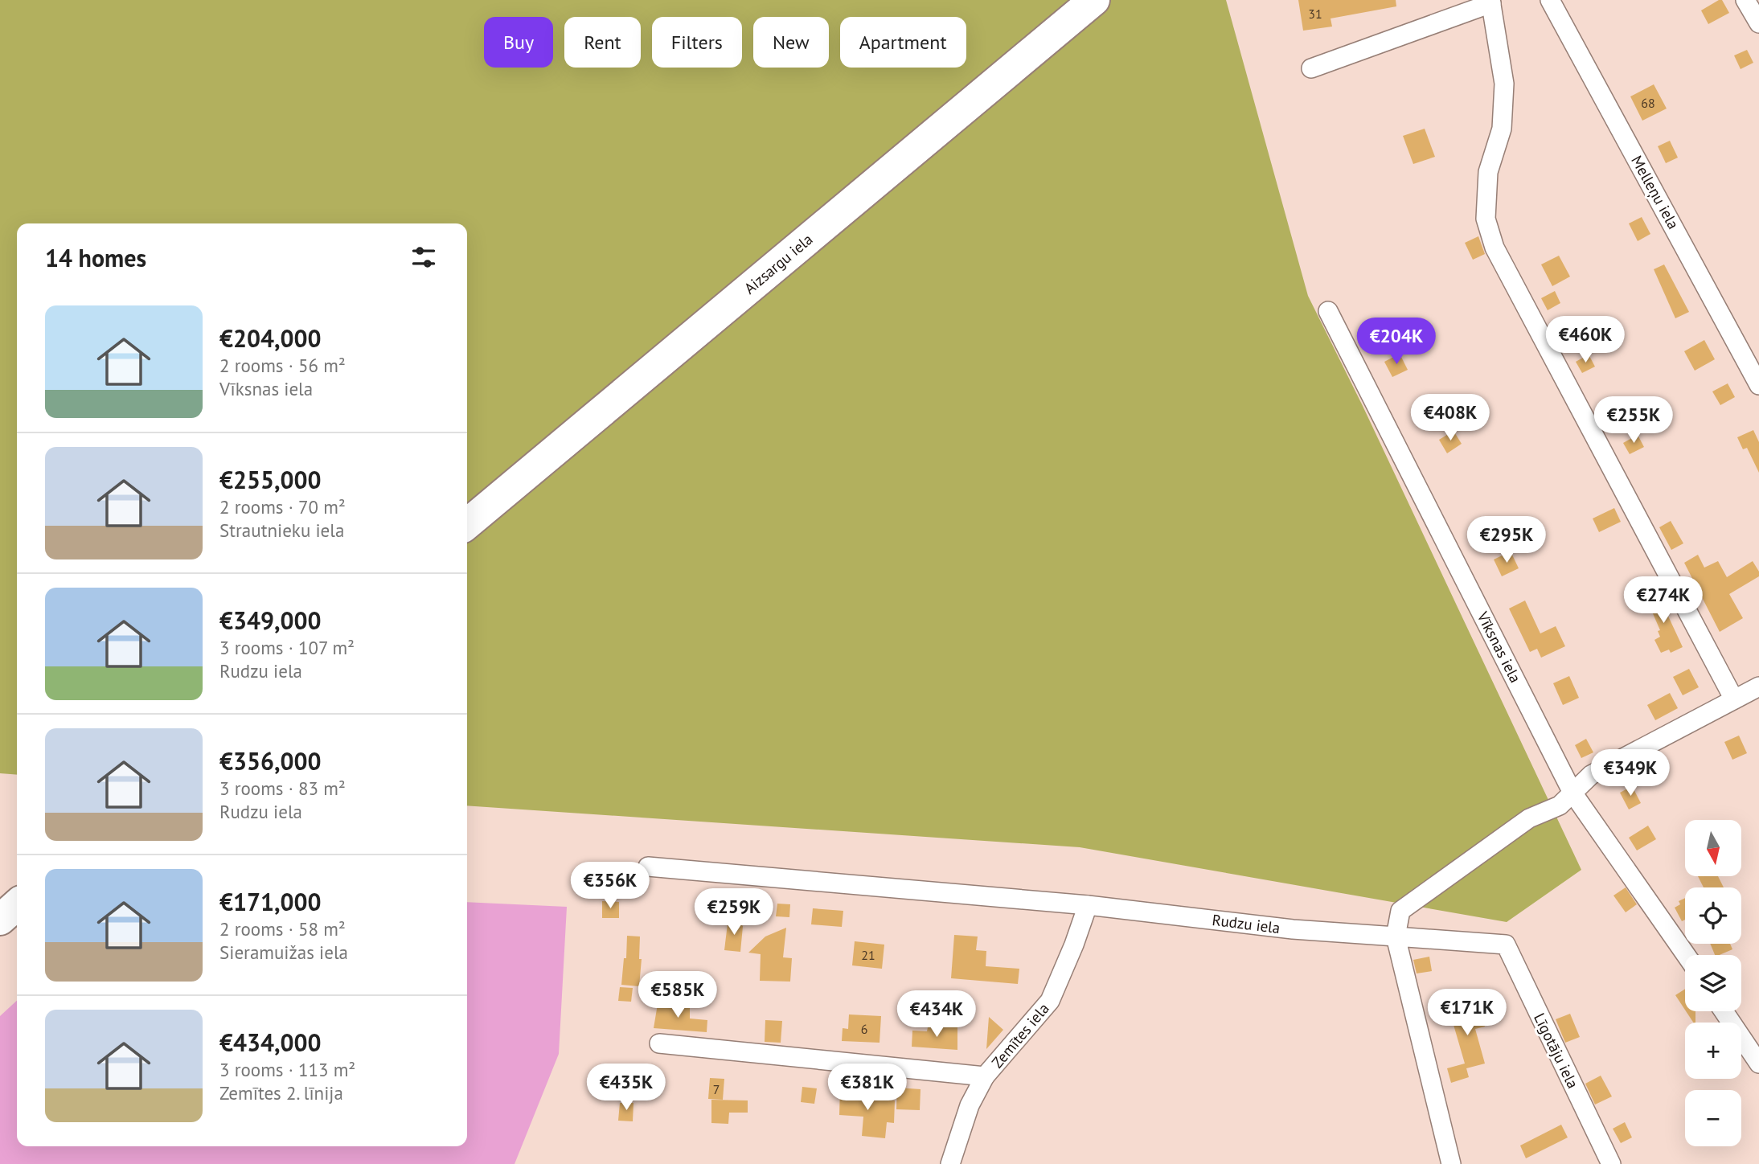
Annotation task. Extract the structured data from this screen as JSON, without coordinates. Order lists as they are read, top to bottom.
{
  "streets": {
    "highway": ["Aizsargu iela"],
    "street": [
      "Melleņu iela",
      "Vīksnas iela",
      "Rudzu iela",
      "Zemītes iela",
      "Līgotāju iela"
    ]
  },
  "crossings": [
    ["Rudzu iela", "Zemītes iela"],
    ["Rudzu iela", "Līgotāju iela"]
  ],
  "house_numbers": [
    "31",
    "68",
    "21",
    "6",
    "7"
  ],
  "north": "bottom",
  "page": {
    "chip": [
      "Buy",
      "Rent",
      "Filters",
      "New",
      "Apartment"
    ],
    "heading": "14 homes",
    "list": [
      {
        "name": "€204,000",
        "note": "2 rooms · 56 m² · Vīksnas iela"
      },
      {
        "name": "€255,000",
        "note": "2 rooms · 70 m² · Strautnieku iela"
      },
      {
        "name": "€349,000",
        "note": "3 rooms · 107 m² · Rudzu iela"
      },
      {
        "name": "€356,000",
        "note": "3 rooms · 83 m² · Rudzu iela"
      },
      {
        "name": "€171,000",
        "note": "2 rooms · 58 m² · Sieramuižas iela"
      },
      {
        "name": "€434,000",
        "note": "3 rooms · 113 m² · Zemītes 2. līnija"
      }
    ],
    "price": [
      "€460K",
      "€204K",
      "€408K",
      "€255K",
      "€295K",
      "€274K",
      "€349K",
      "€356K",
      "€259K",
      "€585K",
      "€171K",
      "€434K",
      "€435K",
      "€381K"
    ],
    "map_buttons": ["+", "−"]
  }
}
